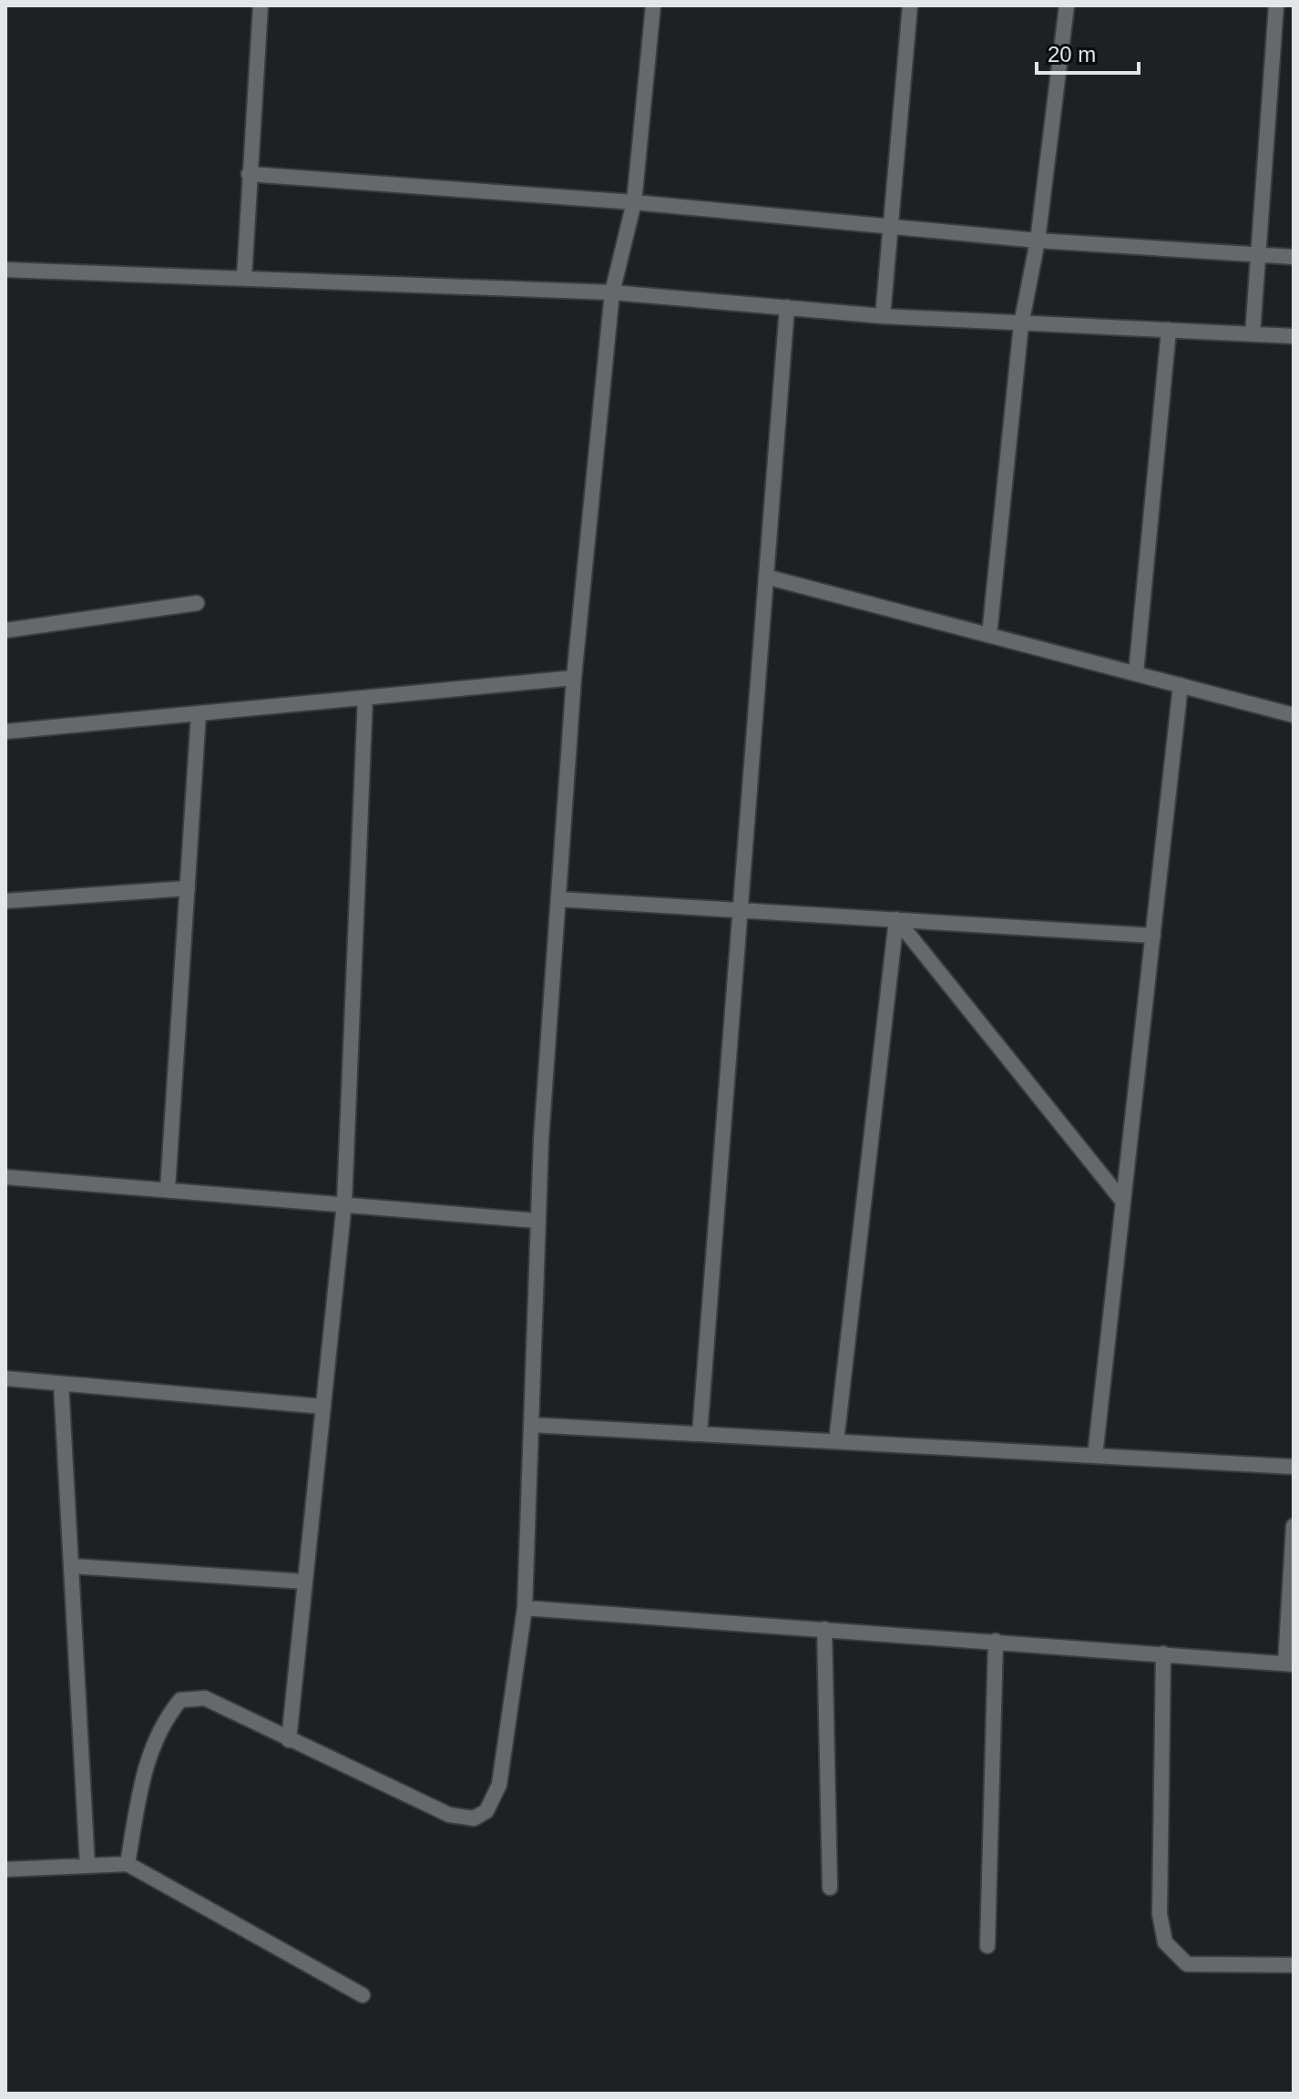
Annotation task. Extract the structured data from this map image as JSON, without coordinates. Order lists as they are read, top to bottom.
{
  "scale_bar": "20 m"
}
